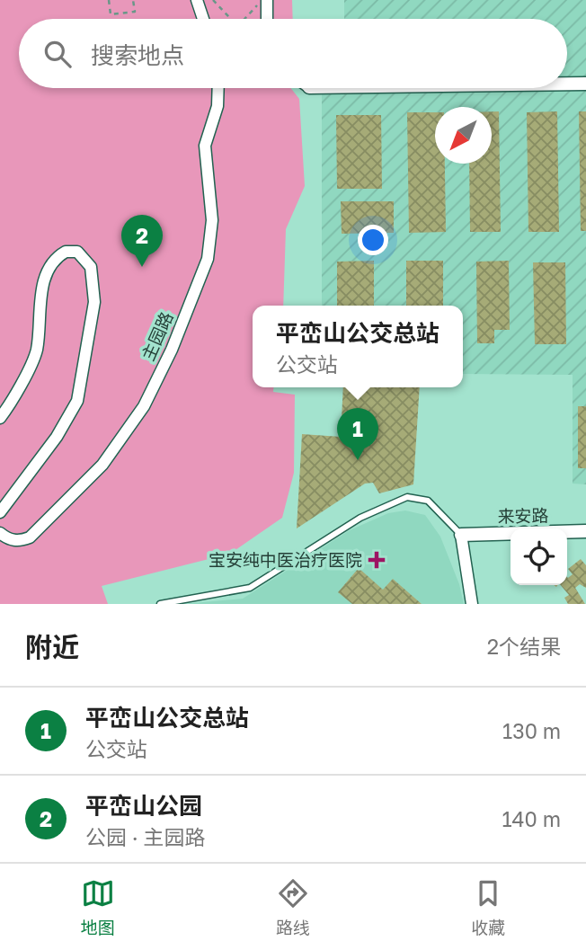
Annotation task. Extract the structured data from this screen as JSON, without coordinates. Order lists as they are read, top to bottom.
{
  "streets": {
    "street": ["主园路", "来安路"]
  },
  "places": {
    "health": ["宝安纯中医治疗医院"]
  },
  "north": "bottom left",
  "page": {
    "search": "搜索地点",
    "pins": ["2", "1"],
    "popup": ["平峦山公交总站", "公交站"],
    "heading": ["附近", "2个结果"],
    "list": [
      {
        "mark": "1",
        "name": "平峦山公交总站",
        "note": "公交站",
        "value": "130 m"
      },
      {
        "mark": "2",
        "name": "平峦山公园",
        "note": "公园 · 主园路",
        "value": "140 m"
      }
    ],
    "nav": ["地图", "路线", "收藏"]
  }
}
